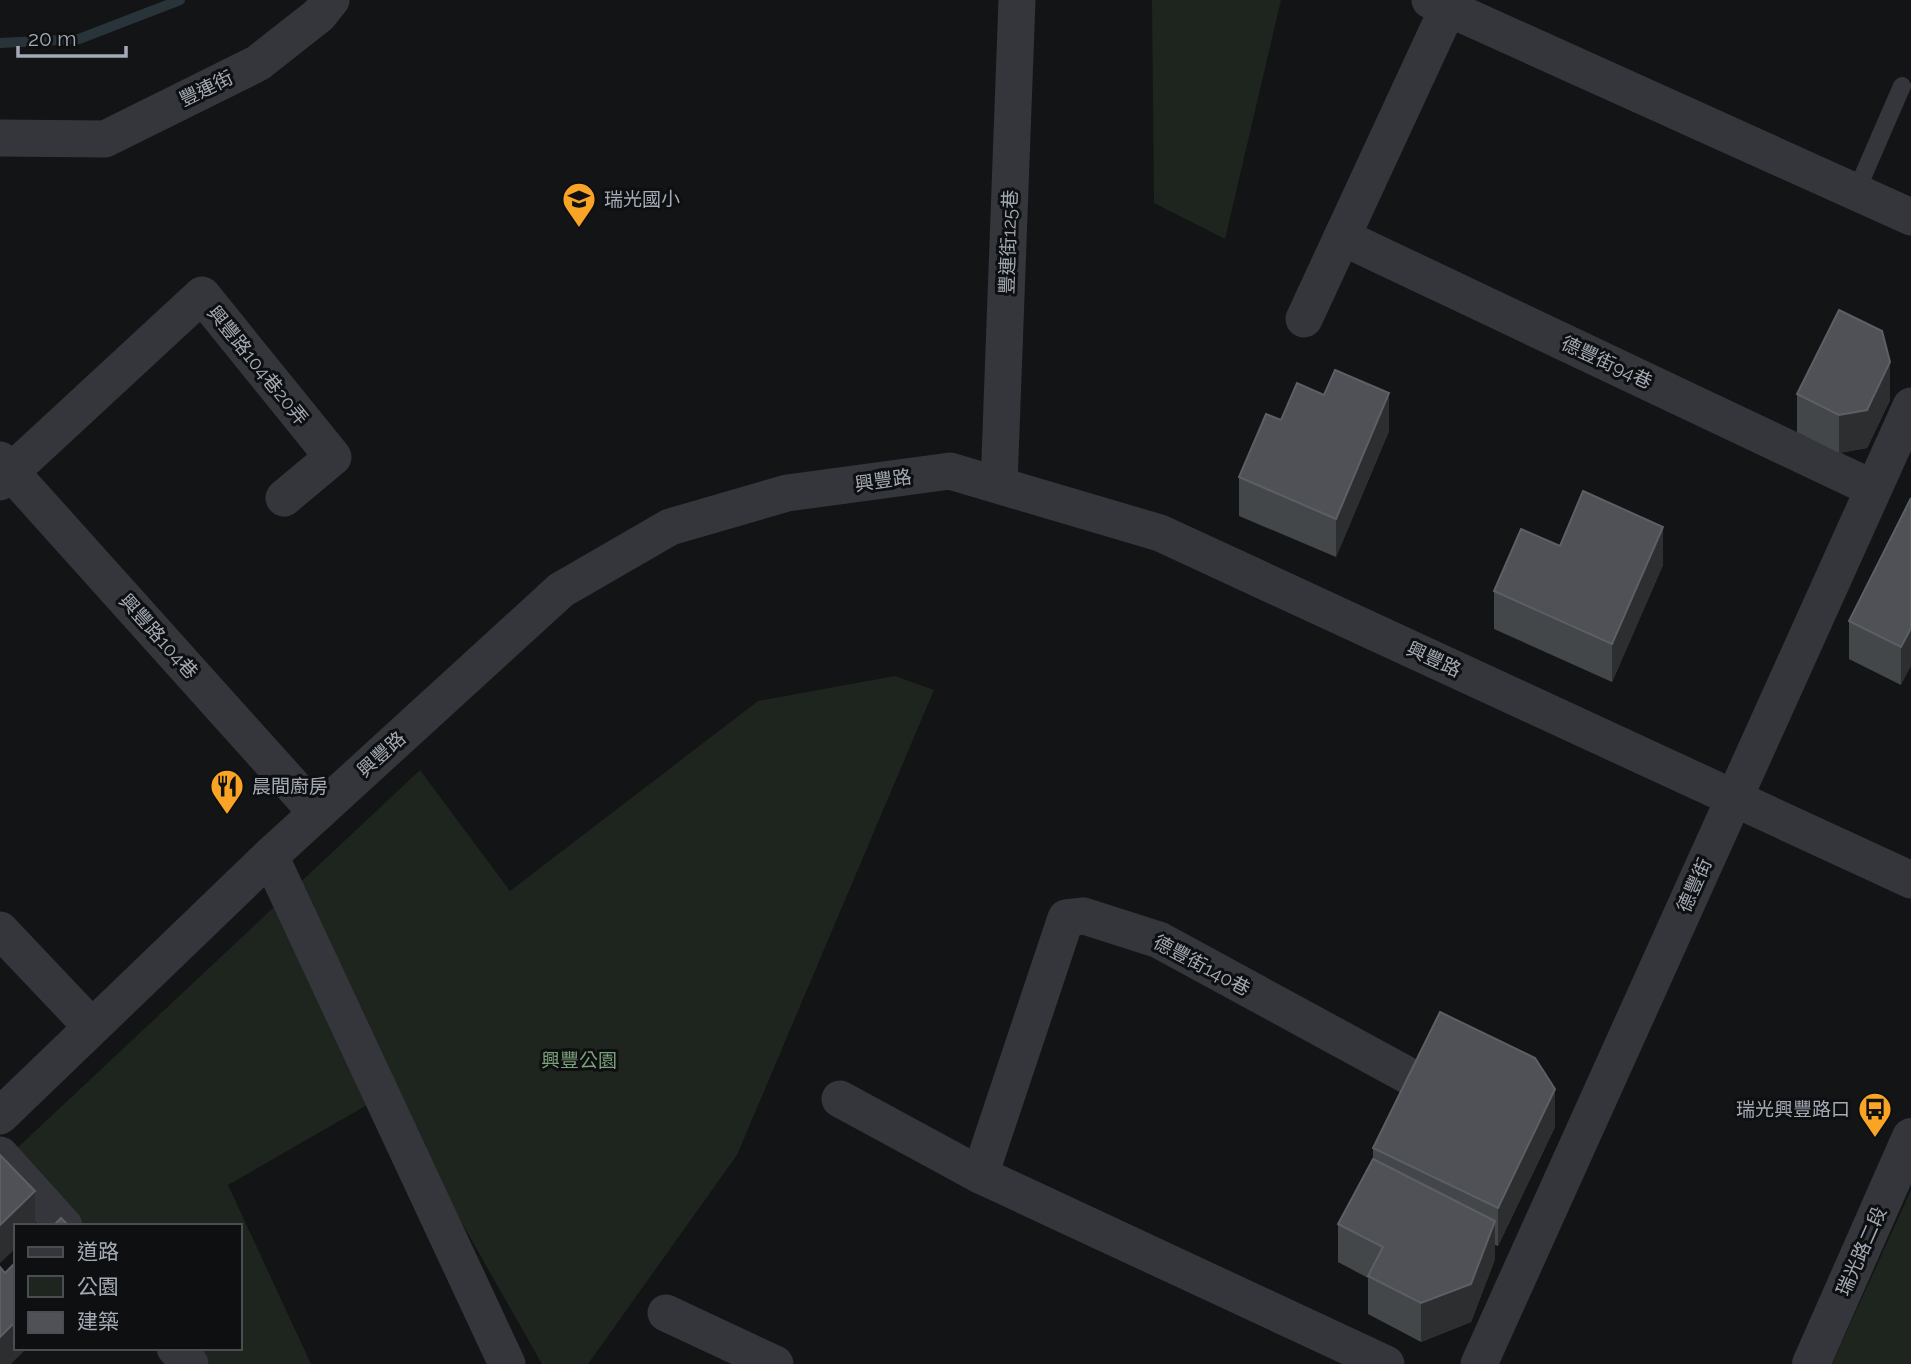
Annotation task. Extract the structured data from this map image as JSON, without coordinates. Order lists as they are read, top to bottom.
{
  "streets": {
    "street": [
      "豐連街",
      "豐連街125巷",
      "德豐街94巷",
      "興豐路104巷20弄",
      "興豐路",
      "興豐路104巷",
      "德豐街",
      "德豐街140巷",
      "瑞光路二段"
    ]
  },
  "crossings": [
    ["豐連街125巷", "興豐路"],
    ["德豐街94巷", "德豐街"],
    ["興豐路104巷20弄", "興豐路104巷"],
    ["興豐路", "興豐路104巷"],
    ["興豐路", "德豐街"]
  ],
  "parks": ["興豐公園"],
  "places": {
    "school or university": ["瑞光國小"],
    "restaurant": ["晨間廚房"],
    "bus stop": ["瑞光興豐路口"]
  },
  "legend": ["道路", "公園", "建築"],
  "scale_bar": "20 m"
}
